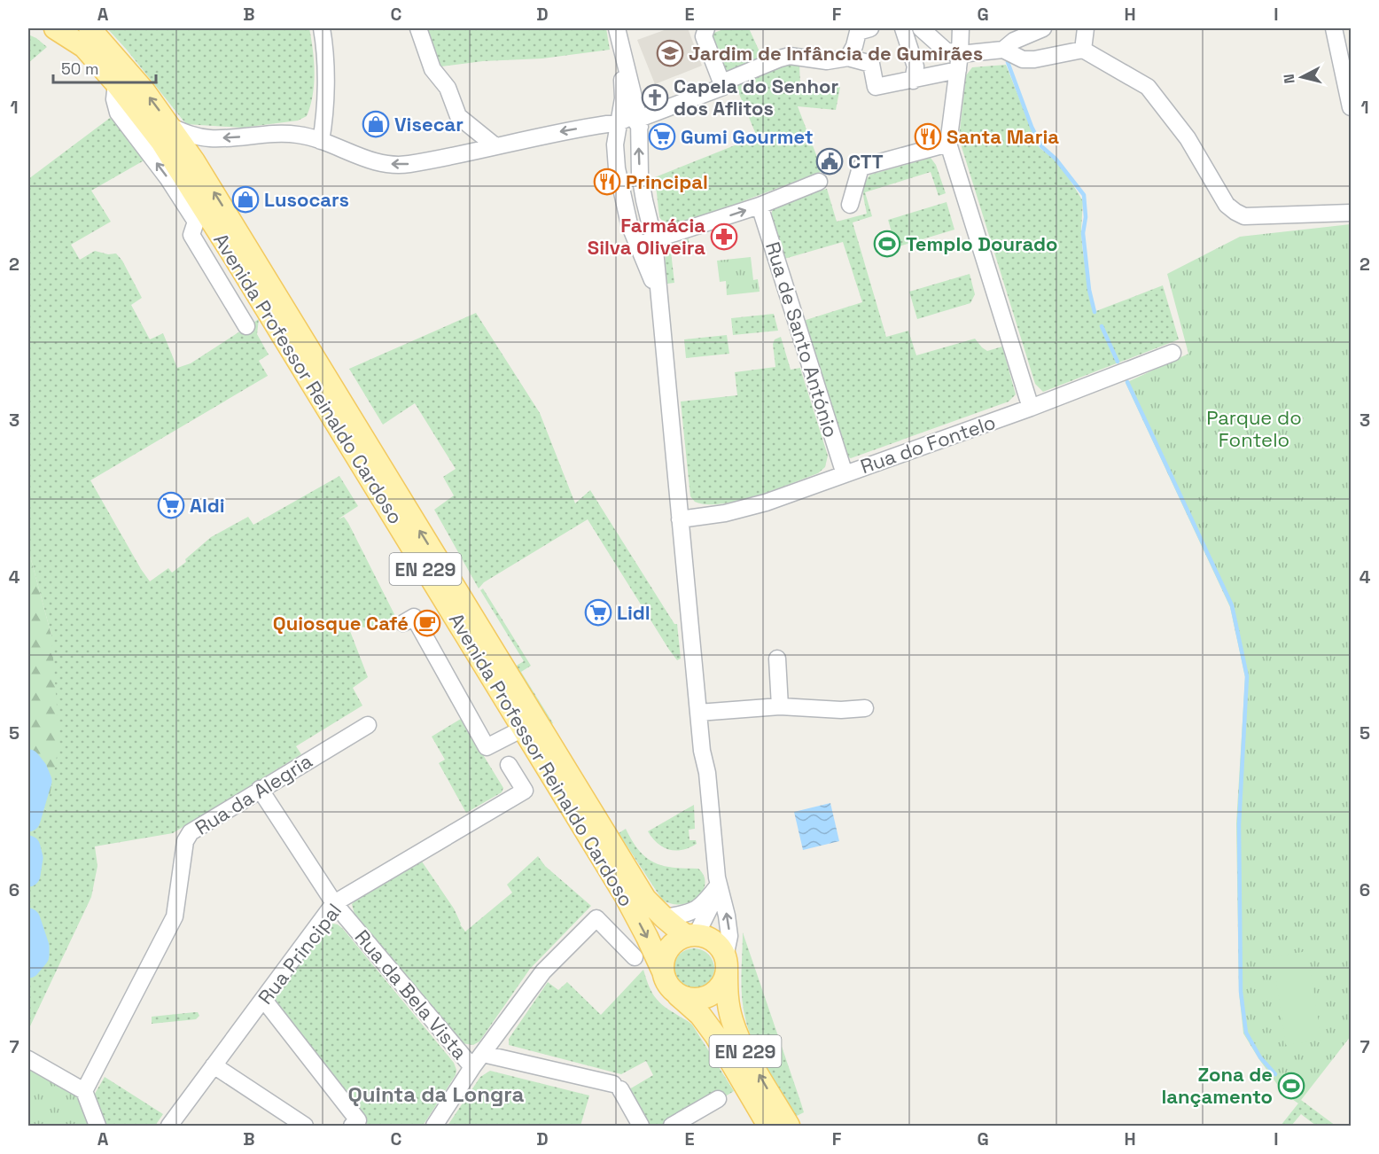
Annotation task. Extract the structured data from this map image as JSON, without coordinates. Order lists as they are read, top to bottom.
{
  "streets": {
    "main road": ["Avenida Professor Reinaldo Cardoso", "EN 229"],
    "street": [
      "Rua de Santo António",
      "Rua do Fontelo",
      "Rua da Alegria",
      "Rua Principal",
      "Rua da Bela Vista"
    ]
  },
  "crossings": [
    ["Rua de Santo António", "Rua do Fontelo"],
    ["Avenida Professor Reinaldo Cardoso", "EN 229"],
    ["Rua da Alegria", "Rua da Bela Vista"],
    ["Rua Principal", "Rua da Bela Vista"]
  ],
  "districts": ["Quinta da Longra"],
  "parks": ["Parque do Fontelo"],
  "places": {
    "school or university": ["Jardim de Infância de Gumirães"],
    "church": ["Capela do Senhor dos Aflitos"],
    "shop": ["Visecar", "Lusocars"],
    "supermarket": ["Gumi Gourmet", "Aldi", "Lidl"],
    "restaurant": ["Santa Maria", "Principal"],
    "public building": ["CTT"],
    "pharmacy": ["Farmácia Silva Oliveira"],
    "sports": ["Templo Dourado", "Zona de lançamento"],
    "cafe": ["Quiosque Café"]
  },
  "scale_bar": "50 m",
  "north": "left",
  "grid": {
    "columns": [
      "A",
      "B",
      "C",
      "D",
      "E",
      "F",
      "G",
      "H",
      "I"
    ],
    "rows": [
      "1",
      "2",
      "3",
      "4",
      "5",
      "6",
      "7"
    ]
  }
}
